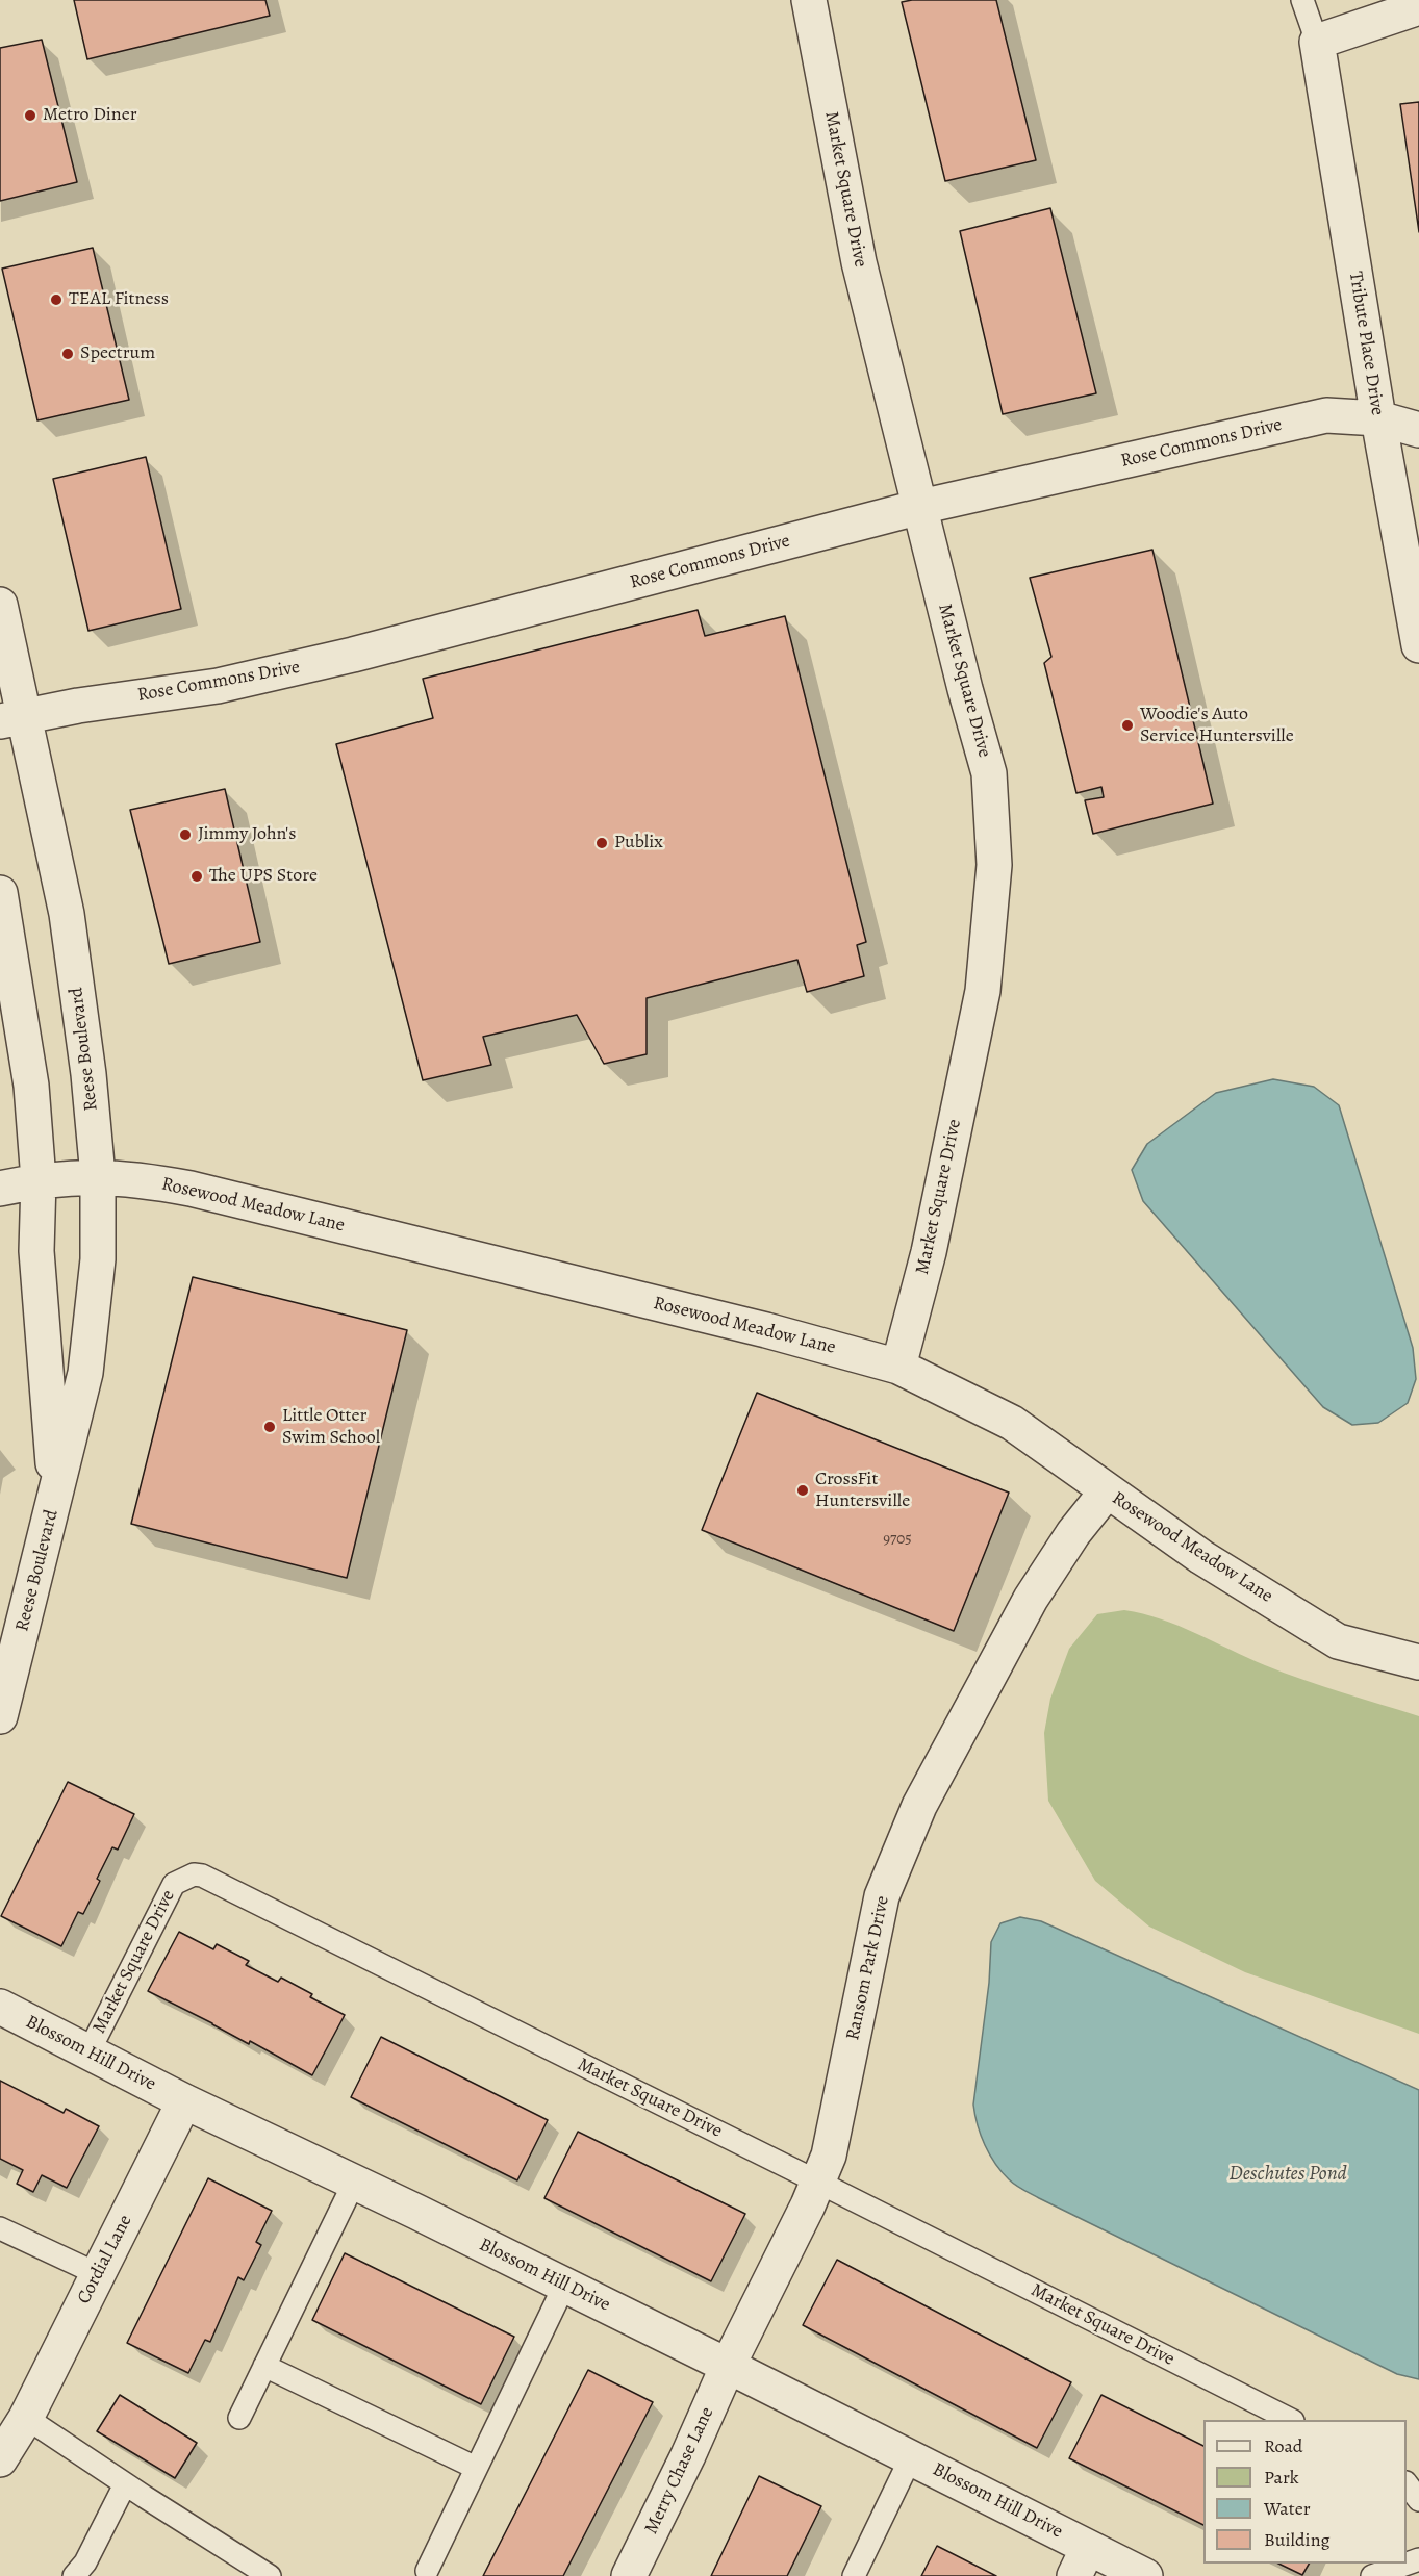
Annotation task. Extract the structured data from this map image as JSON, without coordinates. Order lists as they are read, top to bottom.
{
  "streets": {
    "street": [
      "Market Square Drive",
      "Tribute Place Drive",
      "Rose Commons Drive",
      "Reese Boulevard",
      "Rosewood Meadow Lane",
      "Ransom Park Drive",
      "Blossom Hill Drive",
      "Cordial Lane",
      "Merry Chase Lane"
    ]
  },
  "crossings": [
    ["Market Square Drive", "Rose Commons Drive"],
    ["Market Square Drive", "Rosewood Meadow Lane"],
    ["Market Square Drive", "Ransom Park Drive"],
    ["Market Square Drive", "Blossom Hill Drive"],
    ["Tribute Place Drive", "Rose Commons Drive"],
    ["Rose Commons Drive", "Reese Boulevard"],
    ["Reese Boulevard", "Rosewood Meadow Lane"],
    ["Rosewood Meadow Lane", "Ransom Park Drive"],
    ["Ransom Park Drive", "Blossom Hill Drive"],
    ["Ransom Park Drive", "Merry Chase Lane"],
    ["Blossom Hill Drive", "Cordial Lane"],
    ["Blossom Hill Drive", "Merry Chase Lane"]
  ],
  "water": ["Deschutes Pond"],
  "places": [
    "Metro Diner",
    "TEAL Fitness",
    "Spectrum",
    "Woodie's Auto Service Huntersville",
    "Jimmy John's",
    "Publix",
    "The UPS Store",
    "Little Otter Swim School",
    "CrossFit Huntersville"
  ],
  "house_numbers": ["9705"],
  "legend": [
    "Road",
    "Park",
    "Water",
    "Building"
  ]
}
